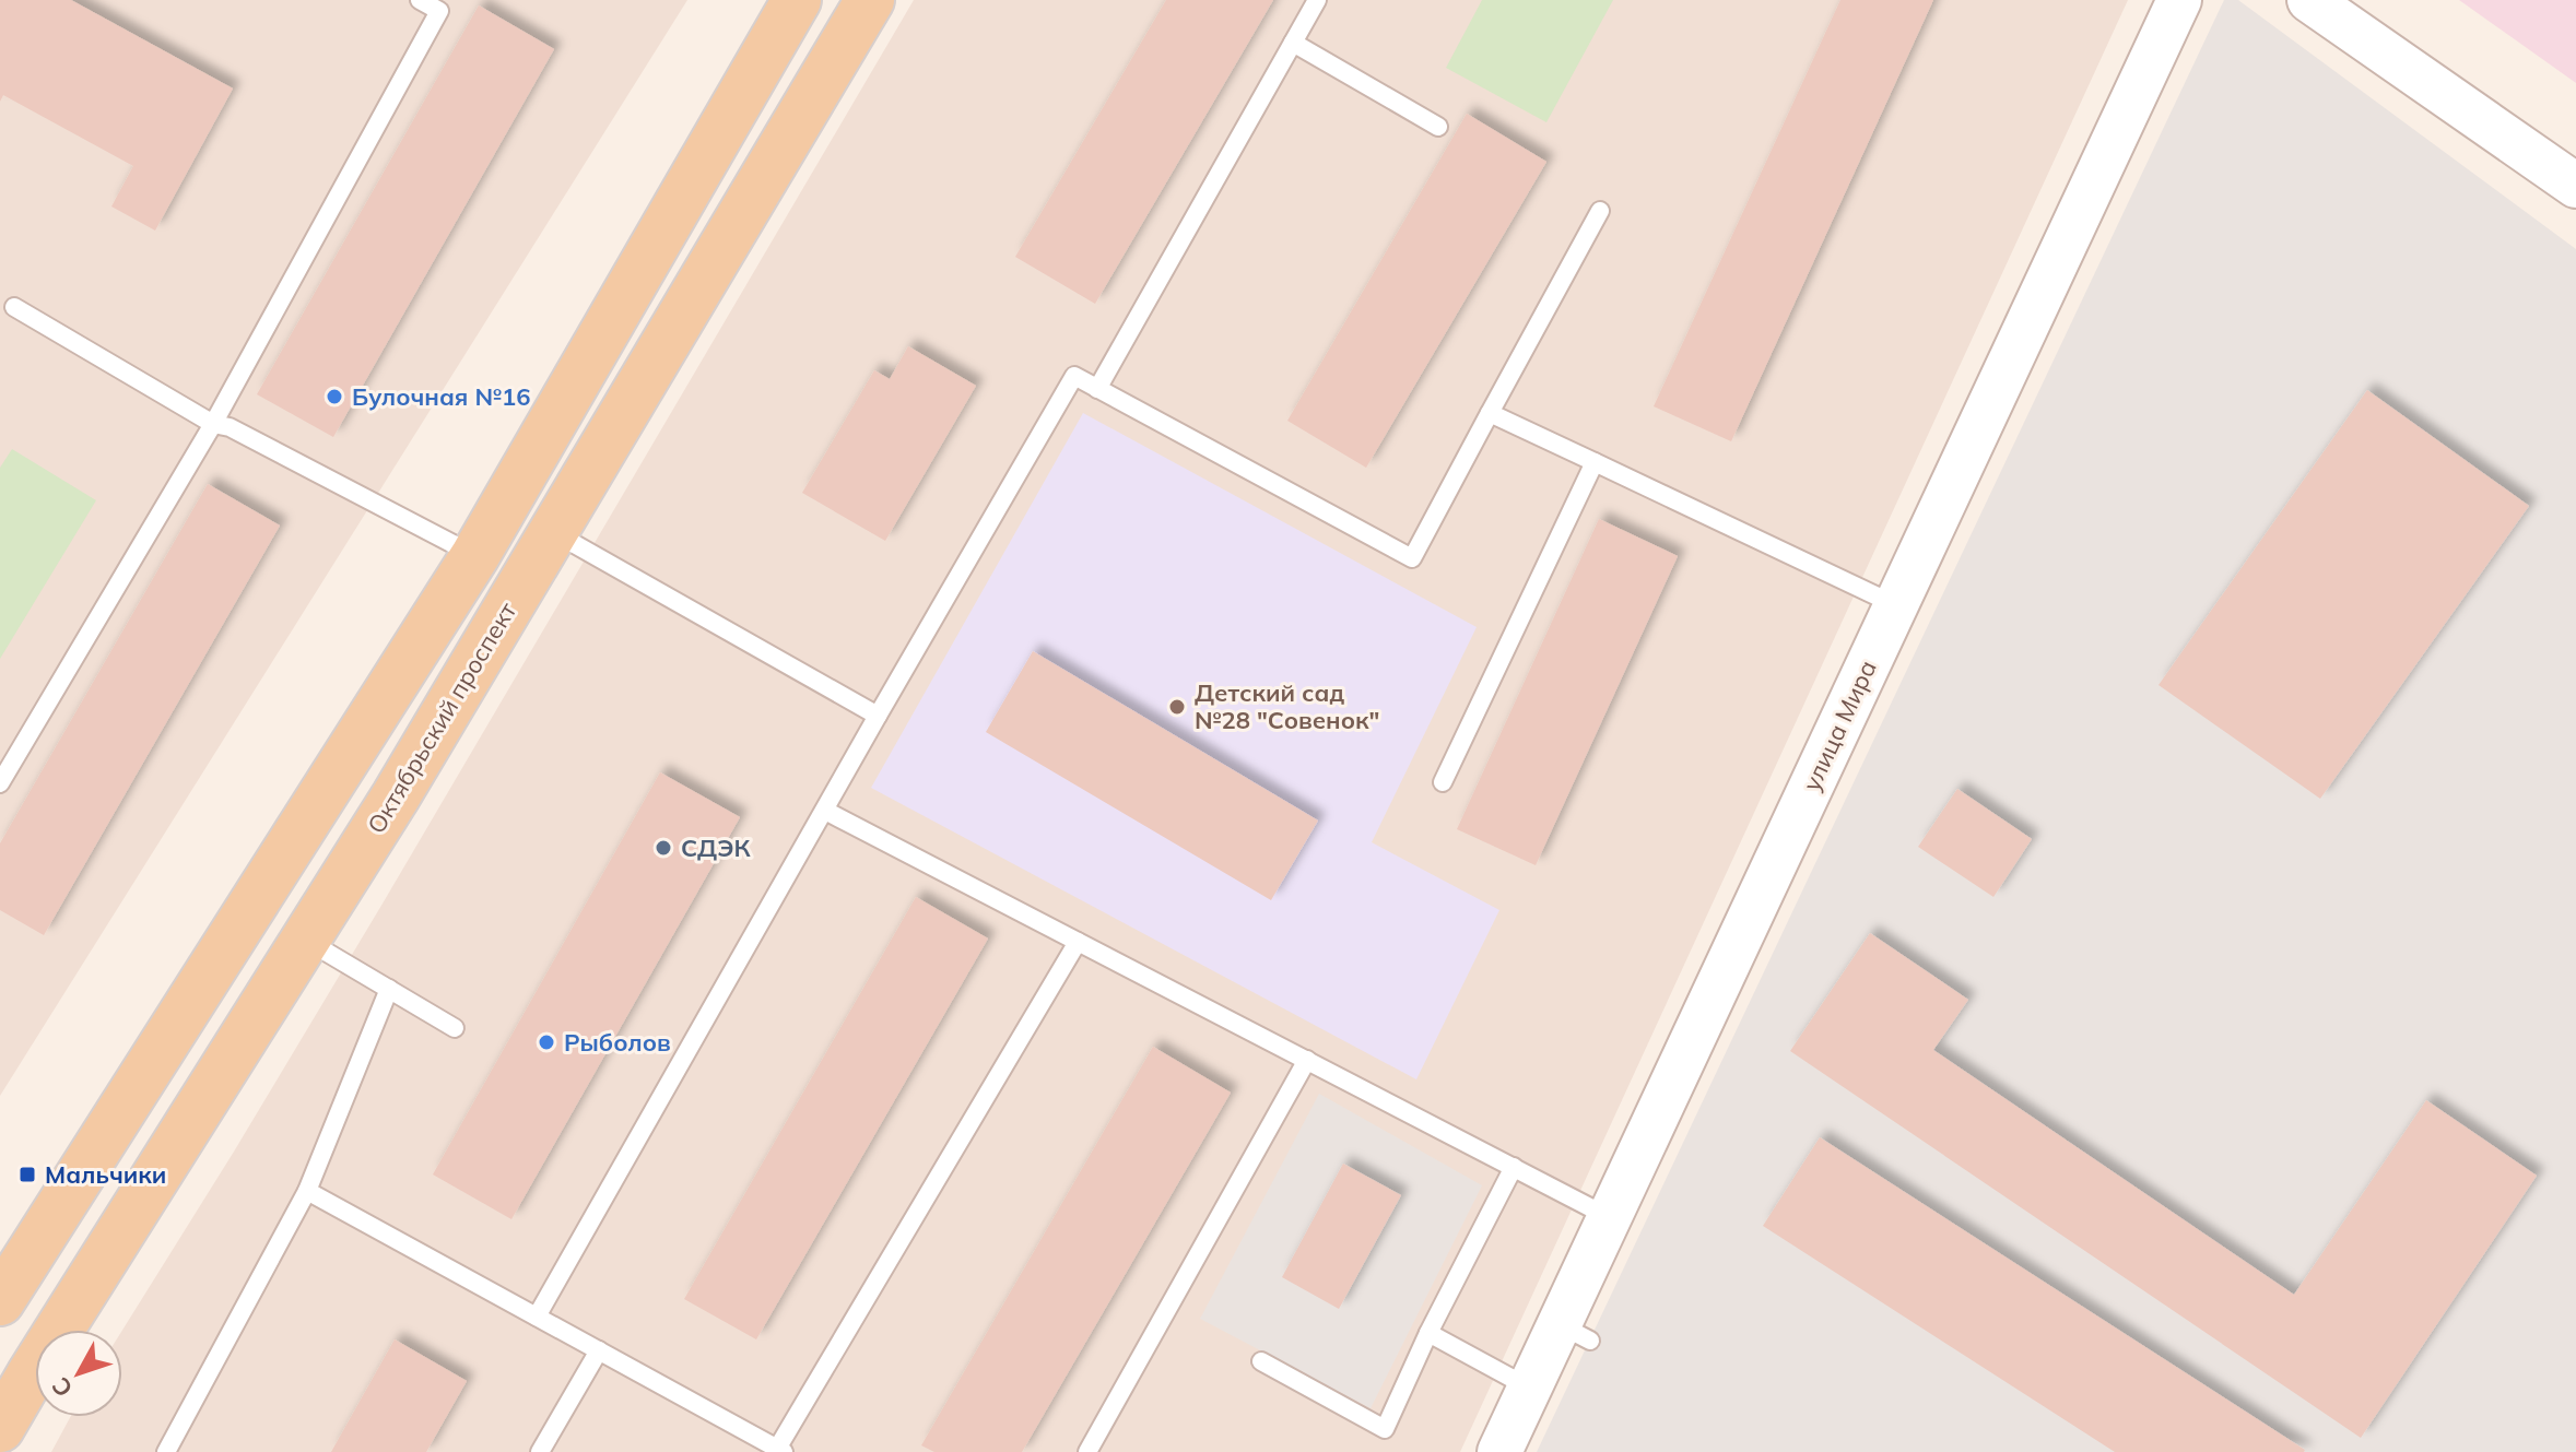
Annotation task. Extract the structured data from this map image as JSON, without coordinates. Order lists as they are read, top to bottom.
{
  "streets": {
    "main road": ["Октябрьский проспект"],
    "street": ["улица Мира"]
  },
  "places": {
    "other": [
      "Булочная №16",
      "Детский сад №28 \"Совенок\"",
      "СДЭК",
      "Рыболов"
    ],
    "transit": ["Мальчики"]
  },
  "north": "bottom left"
}
